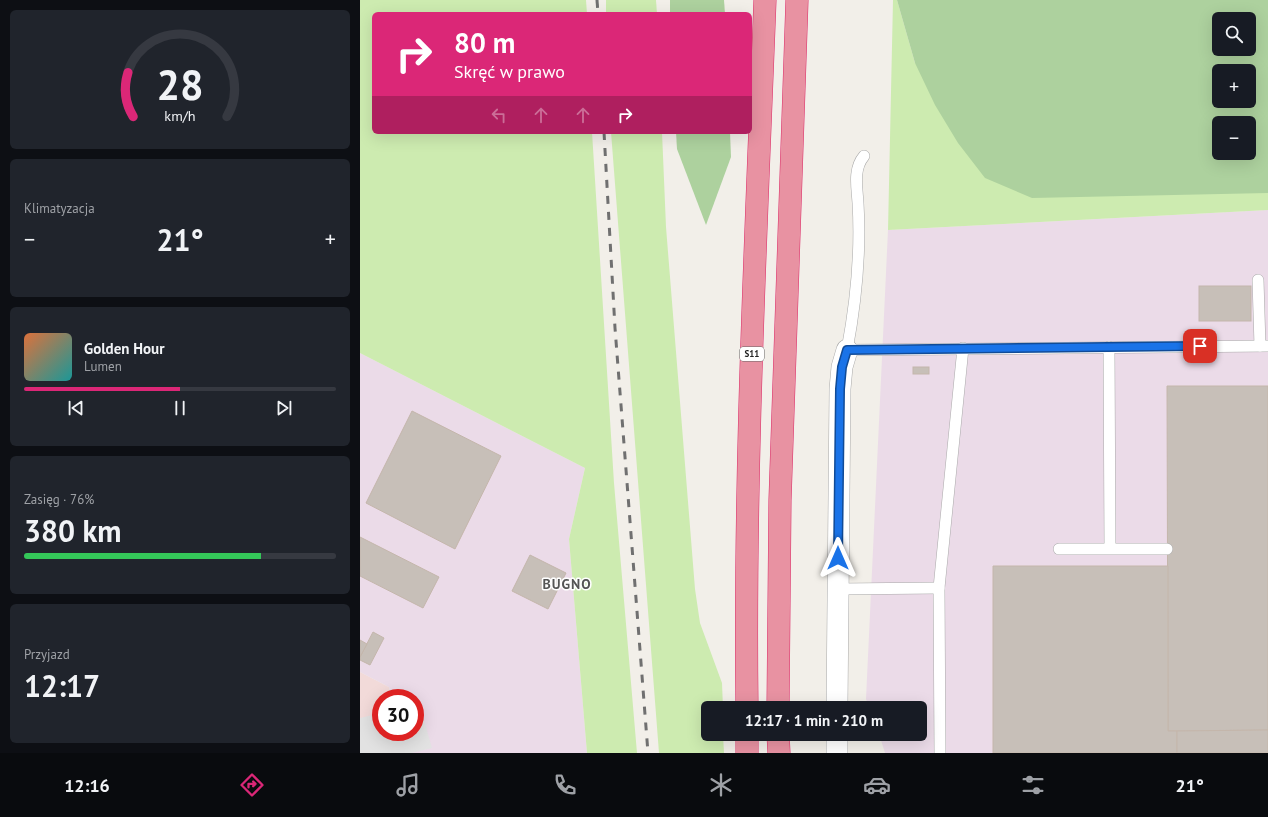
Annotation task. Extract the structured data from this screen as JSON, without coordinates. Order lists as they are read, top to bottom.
{
  "streets": {
    "highway": ["S11"]
  },
  "districts": ["BUGNO"],
  "page": {
    "map_buttons": ["+", "−"],
    "turn": ["80 m", "Skręć w prawo"],
    "tile": [
      "Klimatyzacja",
      ["Zasięg · 76%", "380 km"],
      ["Przyjazd", "12:17"]
    ],
    "heat": ["−", "21°", "+"],
    "song": ["Golden Hour", "Lumen"],
    "limit": "30",
    "trip": "12:17 · 1 min · 210 m",
    "tabs": ["12:16", "21°"],
    "gauge": ["28", "km/h"]
  }
}
